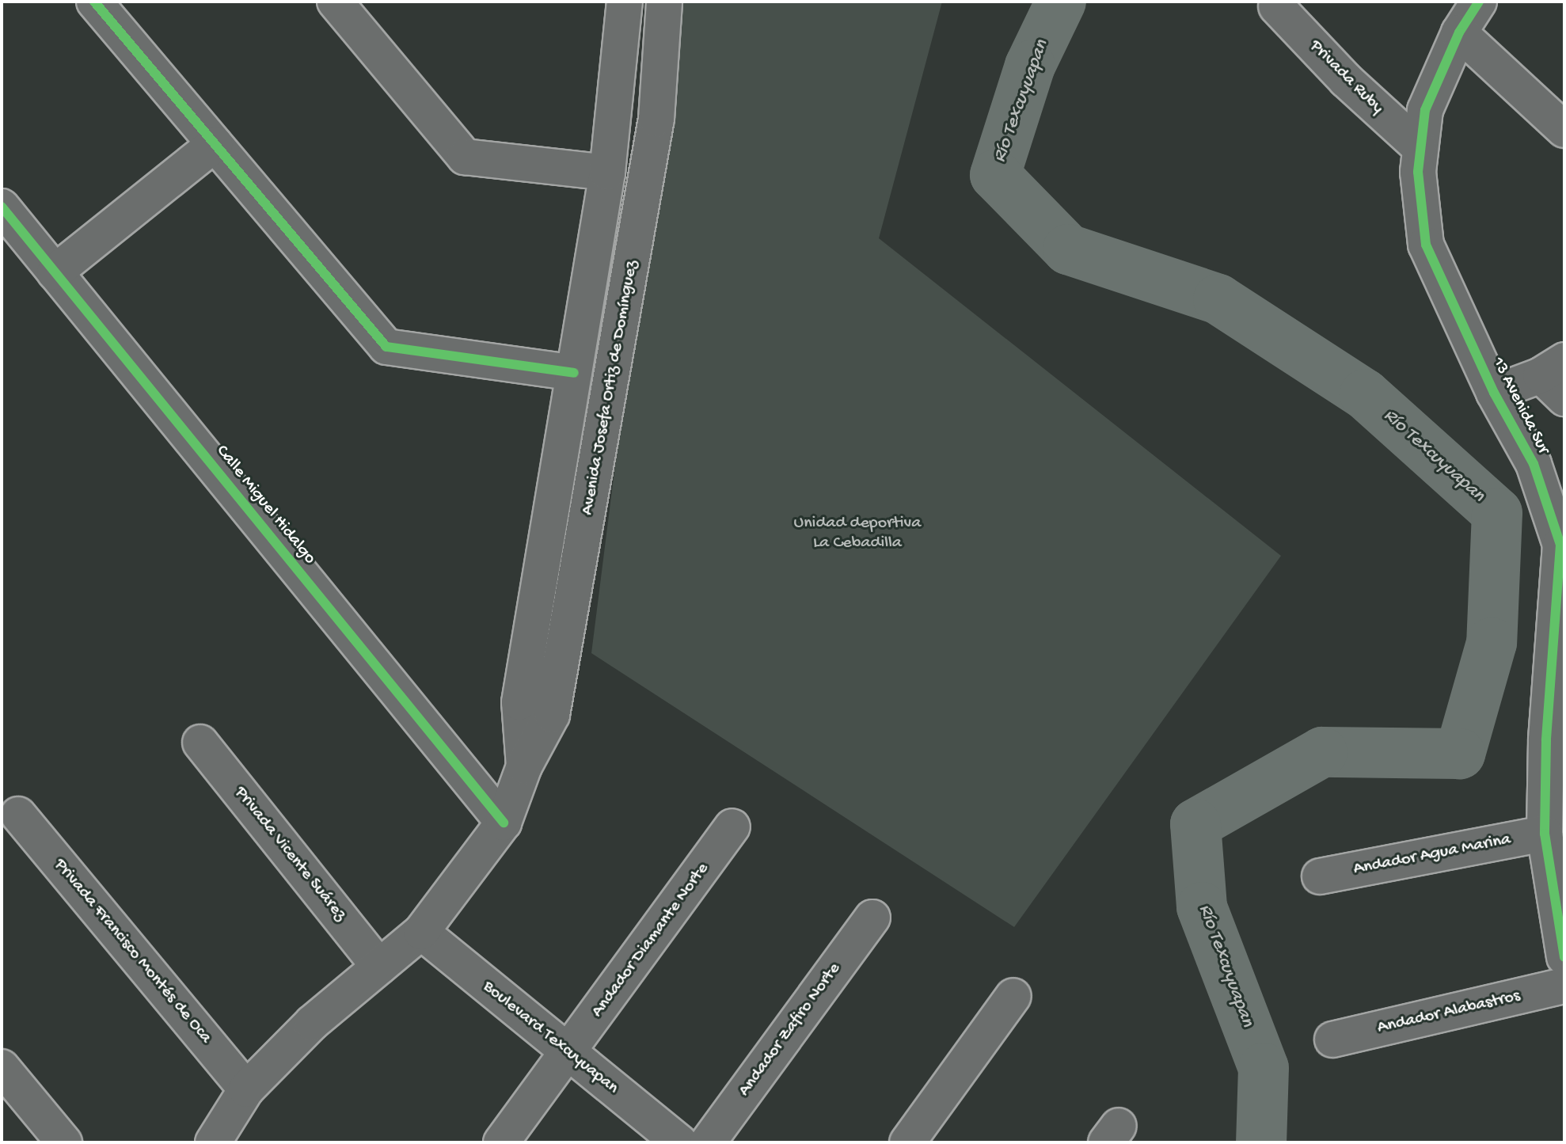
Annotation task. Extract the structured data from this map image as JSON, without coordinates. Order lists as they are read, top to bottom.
{
  "streets": {
    "street": [
      "Privada Ruby",
      "Avenida Josefa Ortiz de Domínguez",
      "13 Avenida Sur",
      "Calle Miguel Hidalgo",
      "Privada Vicente Suárez",
      "Andador Agua Marina",
      "Andador Diamante Norte",
      "Privada Francisco Montés de Oca",
      "Andador Alabastros",
      "Andador Zafiro Norte",
      "Boulevard Texcuyuapan"
    ]
  },
  "crossings": [
    ["Privada Ruby", "13 Avenida Sur"],
    ["Avenida Josefa Ortiz de Domínguez", "Calle Miguel Hidalgo"],
    ["Avenida Josefa Ortiz de Domínguez", "Privada Vicente Suárez"],
    ["Avenida Josefa Ortiz de Domínguez", "Privada Francisco Montés de Oca"],
    ["Avenida Josefa Ortiz de Domínguez", "Boulevard Texcuyuapan"],
    ["13 Avenida Sur", "Andador Agua Marina"],
    ["Andador Diamante Norte", "Boulevard Texcuyuapan"]
  ],
  "water": ["Río Texcuyuapan"],
  "parks": ["Unidad deportiva La Cebadilla"]
}
